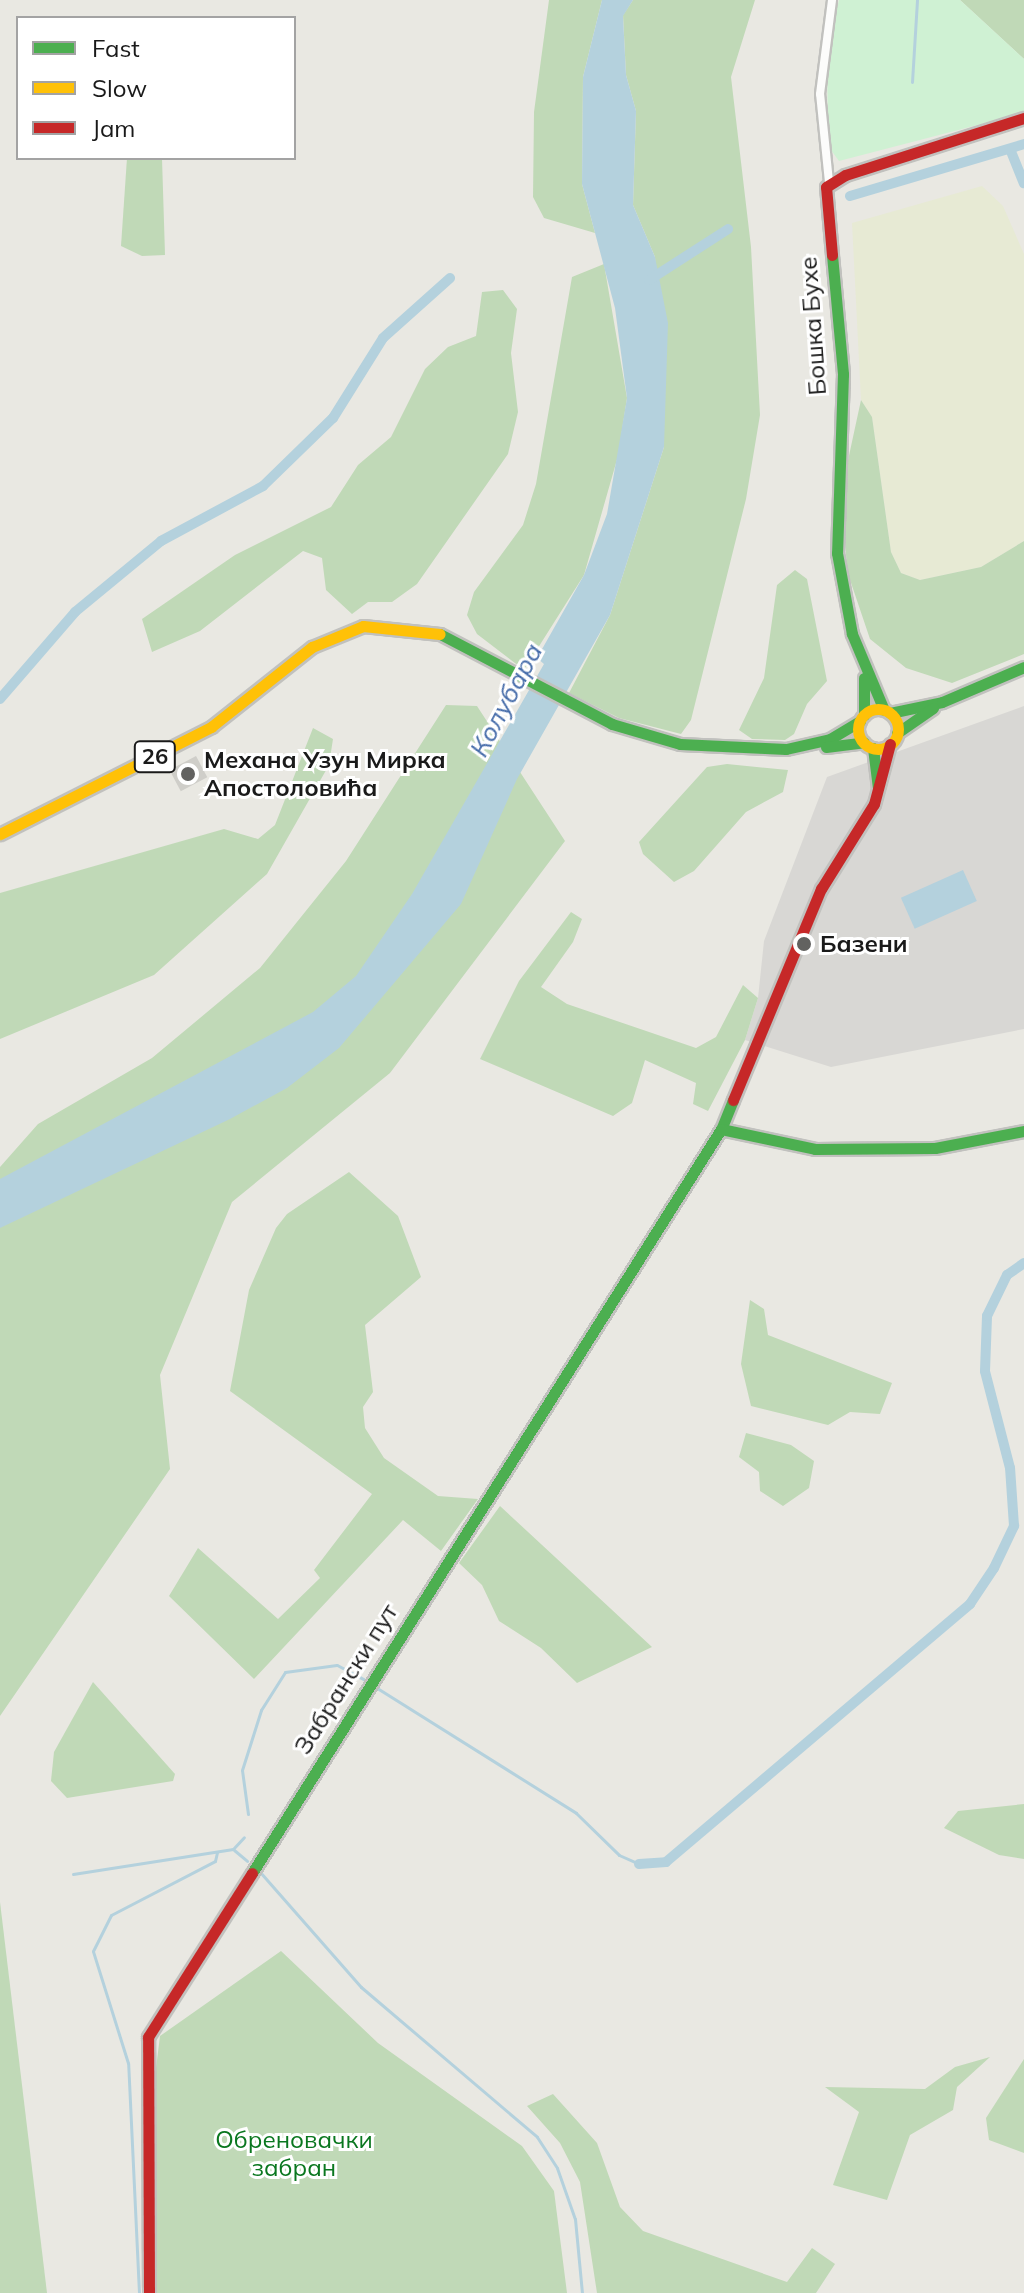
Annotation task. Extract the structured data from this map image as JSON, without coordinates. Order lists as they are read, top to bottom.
{
  "streets": {
    "main road": ["Бошка Бухе", "26", "Забрански пут"]
  },
  "crossings": [
    ["Бошка Бухе", "26"]
  ],
  "water": ["Колубара"],
  "parks": ["Обреновачки забран"],
  "places": ["Механа Узун Мирка Апостоловића", "Базени"],
  "legend": ["Fast", "Slow", "Jam"]
}
